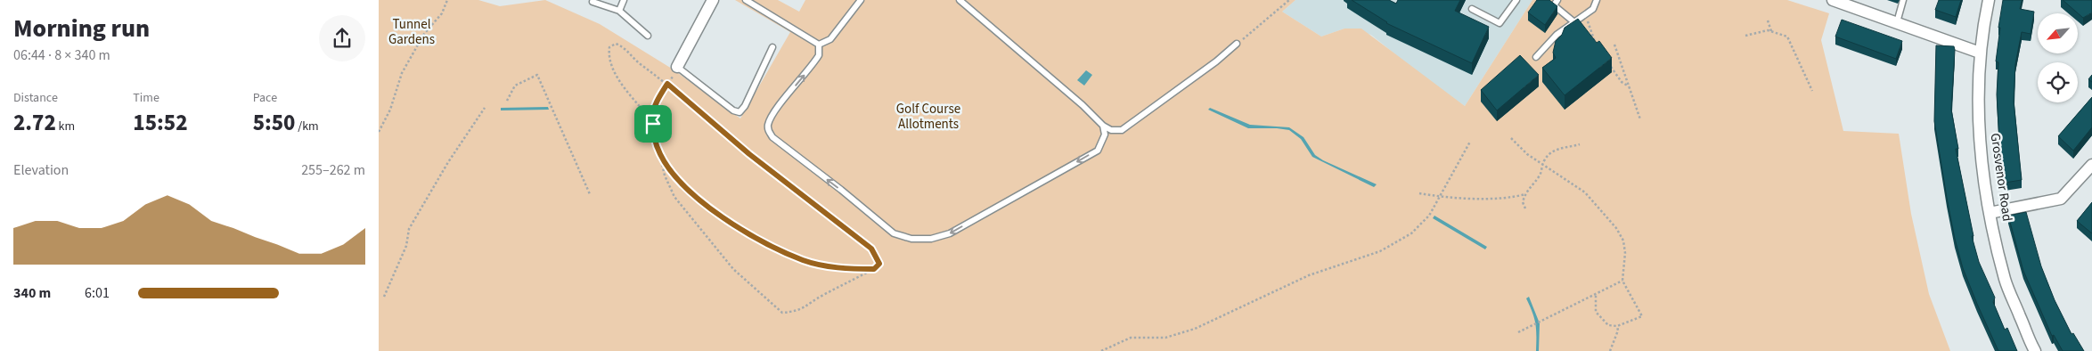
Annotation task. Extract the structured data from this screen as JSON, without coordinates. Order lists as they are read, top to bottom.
{
  "streets": {
    "street": ["Grosvenor Road"]
  },
  "parks": ["Tunnel Gardens", "Golf Course Allotments"],
  "north": "bottom left",
  "page": {
    "heading": ["Morning run", "06:44 · 8 × 340 m"],
    "stats": [
      ["Distance", "2.72 km"],
      ["Time", "15:52"],
      ["Pace", "5:50 /km"]
    ],
    "chart": ["Elevation", "255–262 m"],
    "list": [
      {
        "name": "340 m",
        "note": "6:01"
      }
    ]
  }
}
